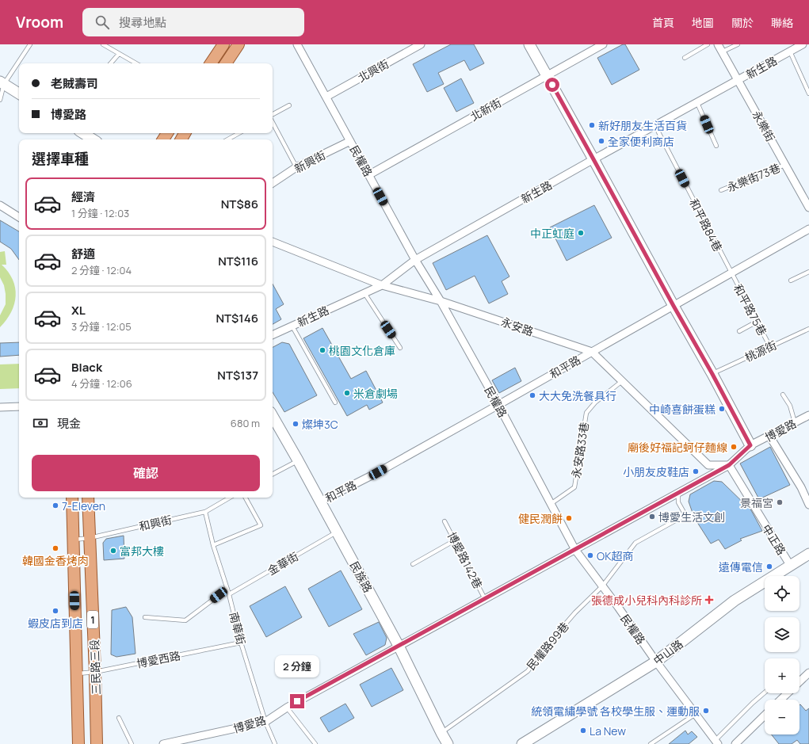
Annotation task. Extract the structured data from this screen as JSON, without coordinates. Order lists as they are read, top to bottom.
{
  "streets": {
    "main road": [
      "民族路",
      "1",
      "中山路",
      "三民路三段"
    ],
    "street": [
      "新生路",
      "北興街",
      "北新街",
      "永樂街",
      "民權路",
      "新興街",
      "永安路",
      "和平路",
      "博愛路",
      "中正路"
    ],
    "lane": [
      "永樂街73巷",
      "和平路84巷",
      "和平路75巷",
      "桃源街",
      "永安路33巷",
      "和興街",
      "博愛路142巷",
      "金華街",
      "南華街",
      "民權路99巷",
      "博愛西路"
    ]
  },
  "crossings": [
    ["新生路", "永樂街"],
    ["新生路", "民權路"],
    ["新生路", "和平路84巷"],
    ["新生路", "永安路"],
    ["北興街", "民權路"],
    ["北新街", "民權路"],
    ["永樂街", "永樂街73巷"],
    ["民權路", "新興街"],
    ["民權路", "永安路"],
    ["民權路", "和平路"],
    ["民權路", "博愛路"],
    ["民權路", "永安路33巷"],
    ["民權路", "民權路99巷"],
    ["民權路", "中山路"],
    ["和平路84巷", "和平路75巷"],
    ["和平路84巷", "和平路"],
    ["和平路75巷", "桃源街"],
    ["和平路75巷", "和平路"],
    ["永安路", "和平路"],
    ["永安路", "博愛路"],
    ["永安路", "永安路33巷"],
    ["永安路", "中正路"],
    ["和平路", "民族路"],
    ["博愛路", "中正路"],
    ["博愛路", "博愛路142巷"],
    ["博愛路", "民族路"],
    ["博愛路", "南華街"],
    ["博愛路", "民權路99巷"],
    ["和興街", "南華街"],
    ["和興街", "三民路三段"],
    ["中正路", "中山路"],
    ["金華街", "民族路"],
    ["金華街", "南華街"],
    ["民族路", "民權路99巷"],
    ["南華街", "博愛西路"],
    ["博愛西路", "三民路三段"]
  ],
  "places": {
    "other": [
      "新好朋友生活百貨",
      "全家便利商店",
      "中正虹庭",
      "桃園文化倉庫",
      "米倉劇場",
      "大大免洗餐具行",
      "中崎喜餅蛋糕",
      "燦坤3C",
      "廟後好福記蚵仔麵線",
      "小朋友皮鞋店",
      "景福宮",
      "7-Eleven",
      "博愛生活文創",
      "健民潤餅",
      "韓國金香烤肉",
      "富邦大樓",
      "OK超商",
      "遠傳電信",
      "蝦皮店到店",
      "統領電繡學號 各校學生服、運動服",
      "La New"
    ],
    "health": ["張德成小兒科內科診所"]
  },
  "page": {
    "header": "Vroom",
    "search": "搜尋地點",
    "nav": [
      "首頁",
      "地圖",
      "關於",
      "聯絡"
    ],
    "banner": ["老賊壽司", "博愛路"],
    "heading": "選擇車種",
    "list": [
      {
        "name": "經濟",
        "note": "1 分鐘 · 12:03",
        "value": "NT$86"
      },
      {
        "name": "舒適",
        "note": "2 分鐘 · 12:04",
        "value": "NT$116"
      },
      {
        "name": "XL",
        "note": "3 分鐘 · 12:05",
        "value": "NT$146"
      },
      {
        "name": "Black",
        "note": "4 分鐘 · 12:06",
        "value": "NT$137"
      }
    ],
    "pay": ["現金", "680 m"],
    "buttons": "確認",
    "map_buttons": ["+", "−"],
    "bubble": "2 分鐘"
  }
}
